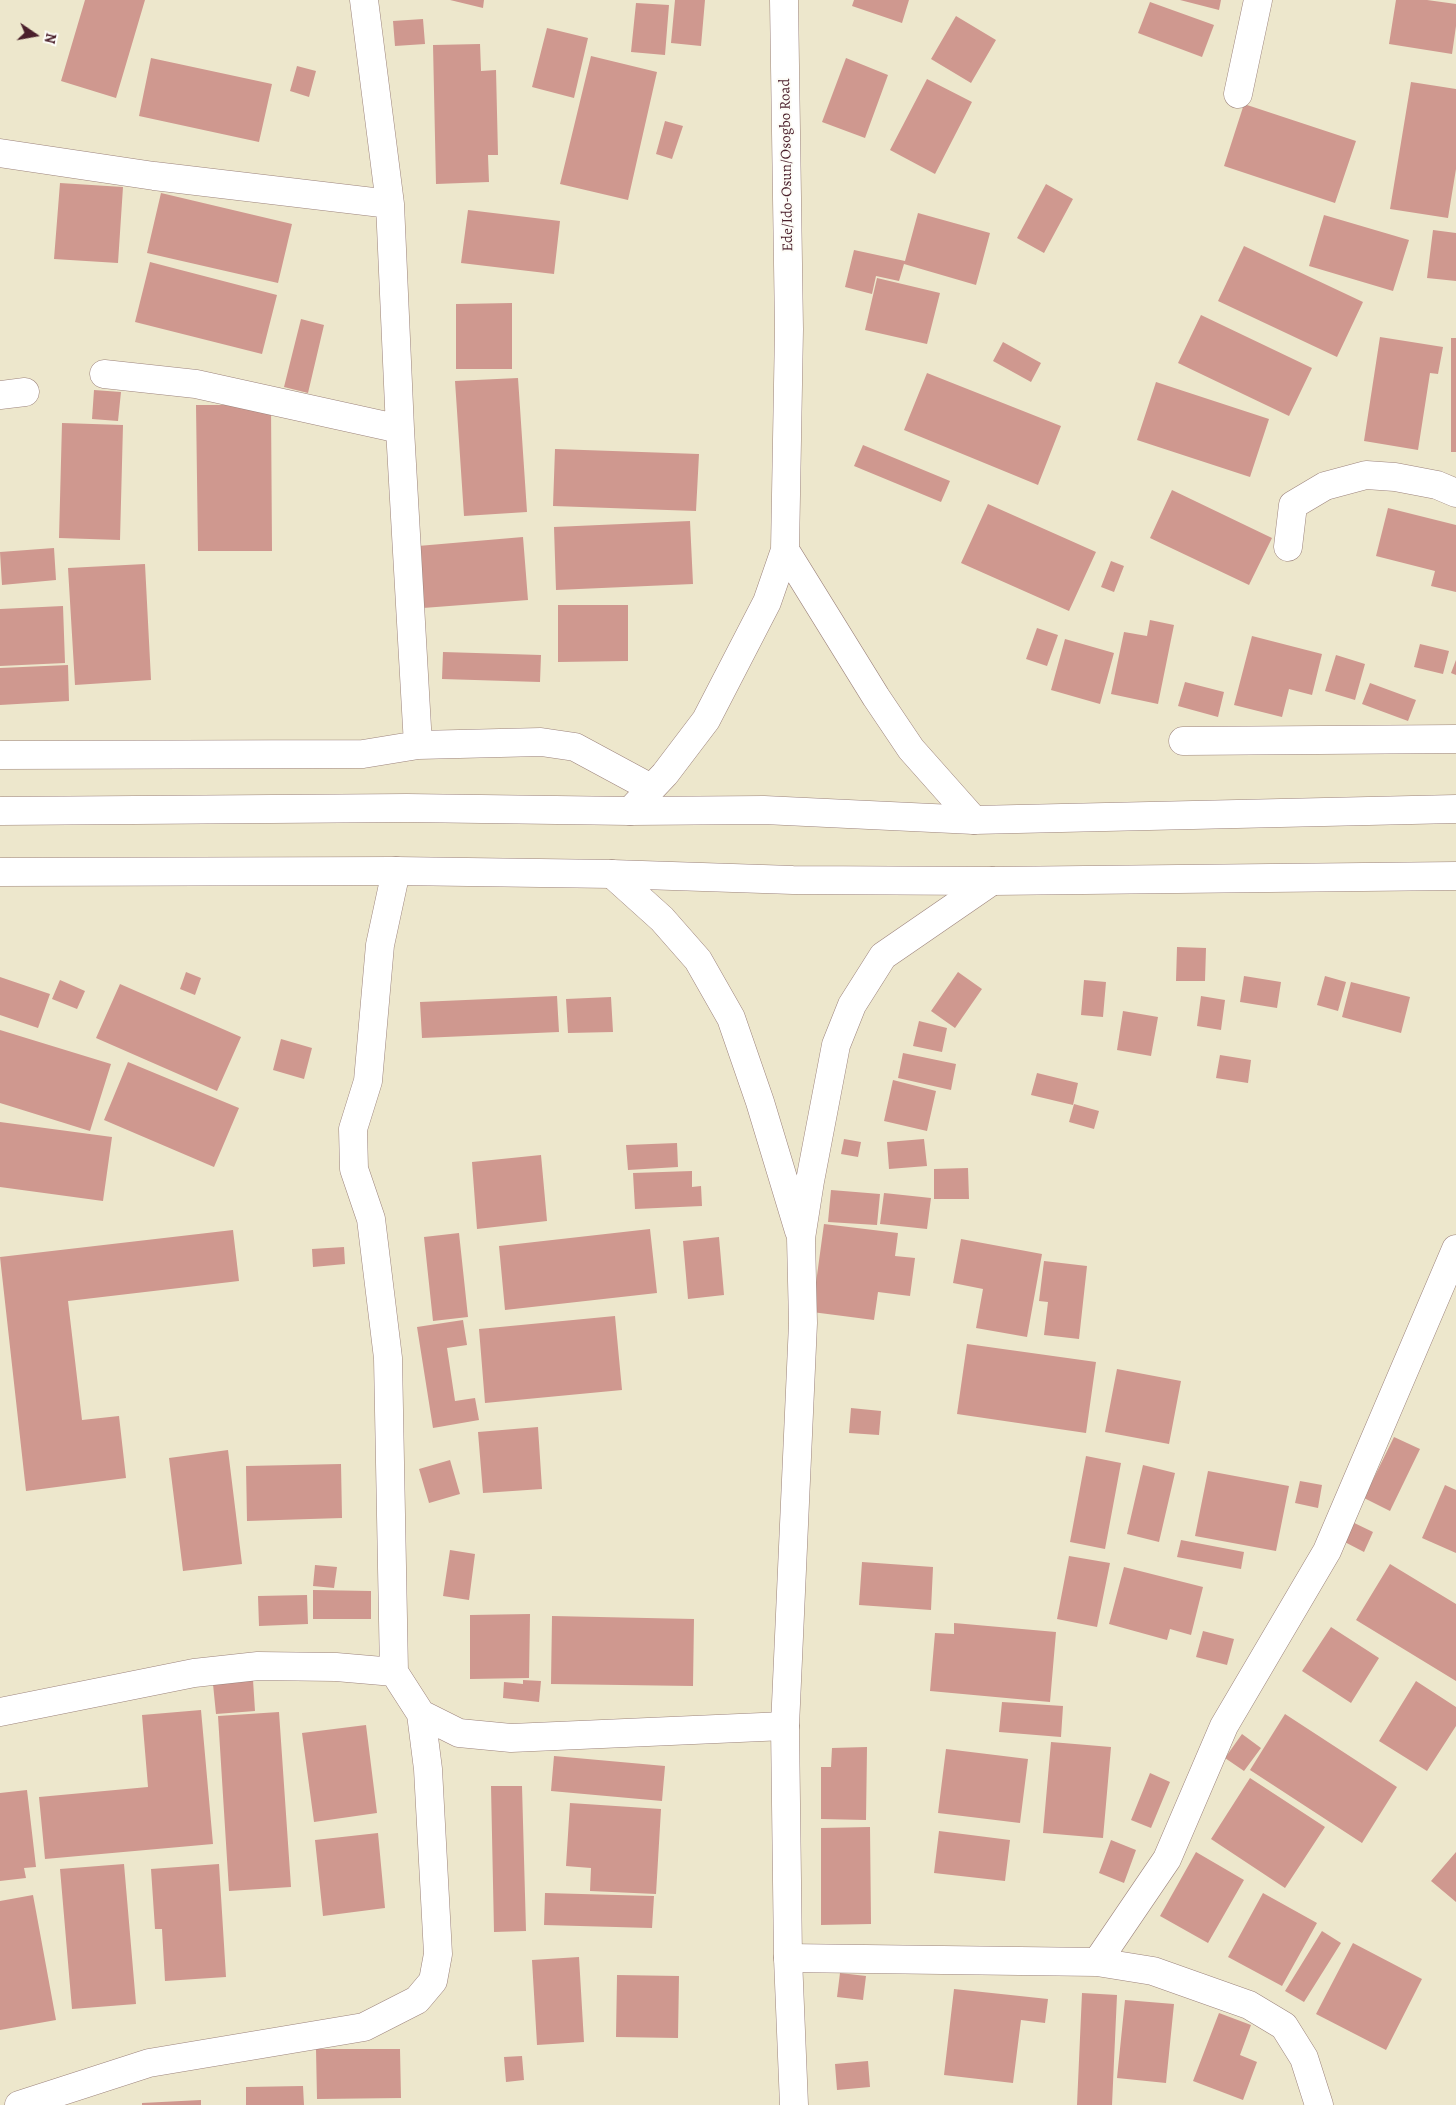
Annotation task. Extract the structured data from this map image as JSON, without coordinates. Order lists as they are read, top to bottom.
{
  "streets": {
    "main road": ["Ede/Ido-Osun/Osogbo Road"]
  },
  "north": "right"
}
